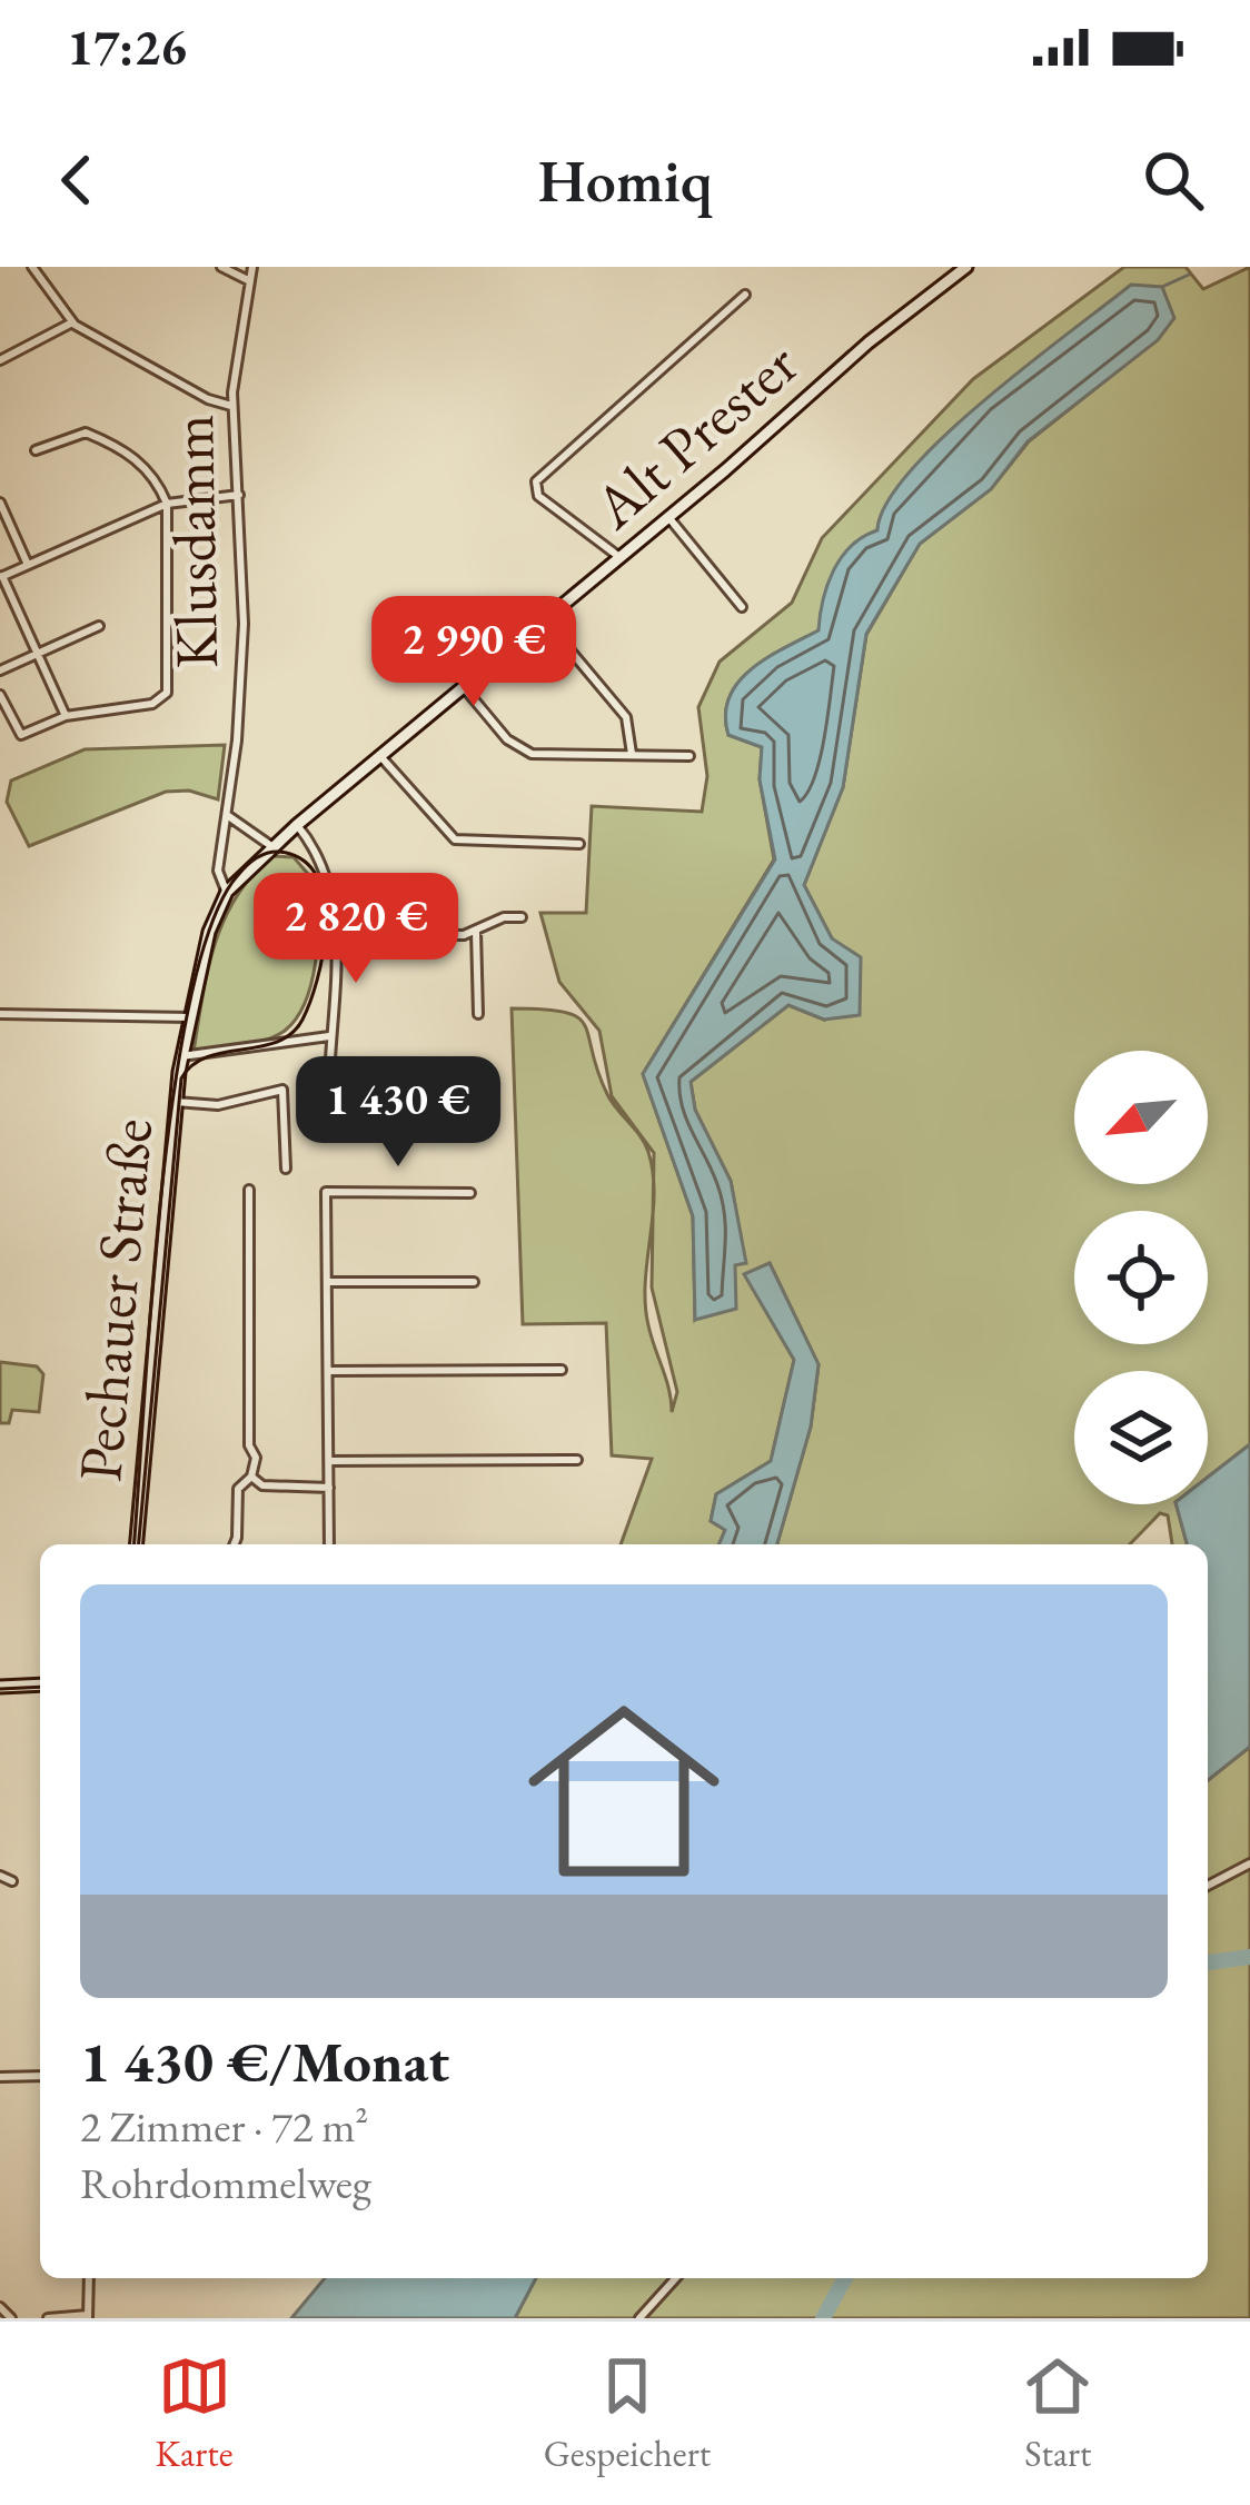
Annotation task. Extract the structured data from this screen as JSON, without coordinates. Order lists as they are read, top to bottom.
{
  "streets": {
    "main road": ["Alt Prester", "Pechauer Straße"],
    "street": ["Klusdamm"]
  },
  "crossings": [
    ["Klusdamm", "Pechauer Straße"]
  ],
  "north": "bottom left",
  "page": {
    "status": "17:26",
    "header": "Homiq",
    "price": ["2 990 €", "2 820 €", "1 430 €"],
    "list": [
      {
        "name": "1 430 €/Monat",
        "note": "2 Zimmer · 72 m² · Rohrdommelweg"
      }
    ],
    "tabs": ["Karte", "Gespeichert", "Start"]
  }
}
